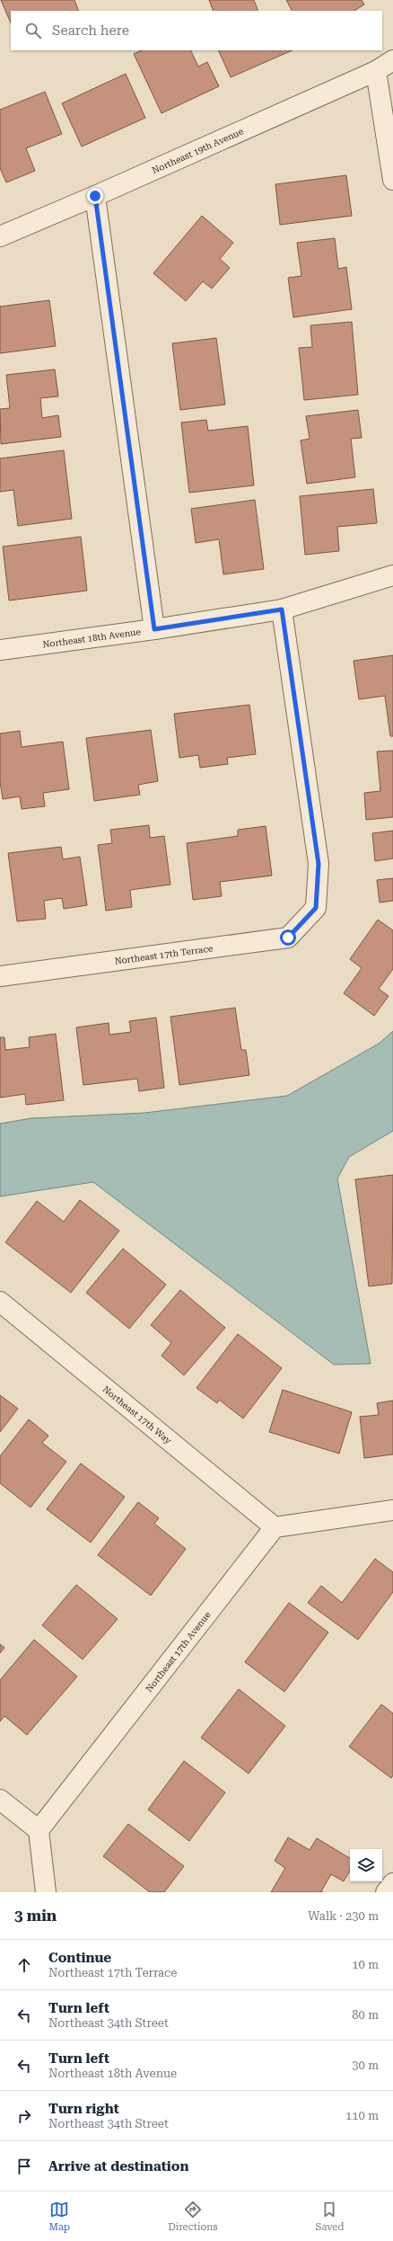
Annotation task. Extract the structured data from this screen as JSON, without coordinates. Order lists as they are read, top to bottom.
{
  "streets": {
    "street": [
      "Northeast 19th Avenue",
      "Northeast 18th Avenue",
      "Northeast 17th Terrace",
      "Northeast 17th Way",
      "Northeast 17th Avenue"
    ]
  },
  "crossings": [
    ["Northeast 18th Avenue", "Northeast 17th Terrace"],
    ["Northeast 17th Way", "Northeast 17th Avenue"]
  ],
  "page": {
    "search": "Search here",
    "heading": ["3 min", "Walk · 230 m"],
    "list": [
      ["Continue", "Northeast 17th Terrace", "10 m"],
      ["Turn left", "Northeast 34th Street", "80 m"],
      ["Turn left", "Northeast 18th Avenue", "30 m"],
      ["Turn right", "Northeast 34th Street", "110 m"],
      "Arrive at destination"
    ],
    "nav": ["Map", "Directions", "Saved"]
  }
}
